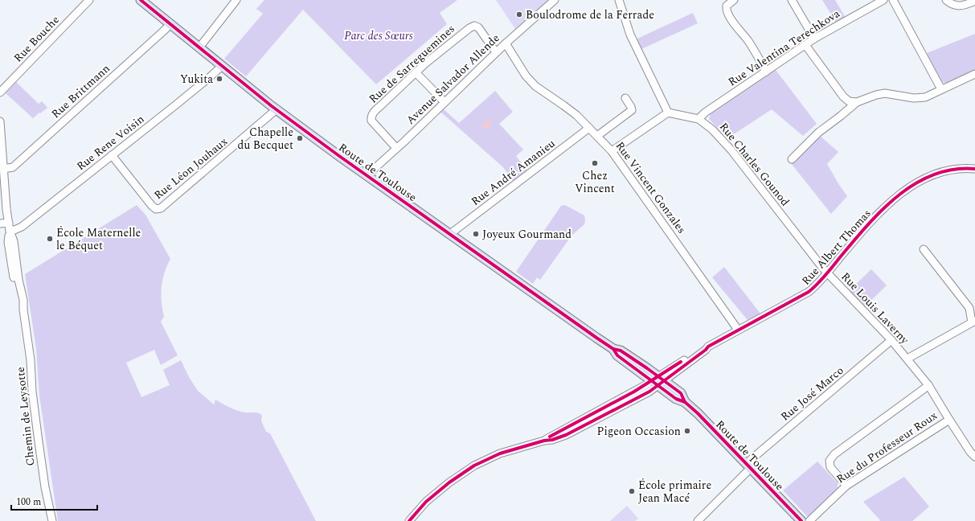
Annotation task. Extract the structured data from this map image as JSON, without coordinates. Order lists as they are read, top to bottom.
{
  "streets": {
    "main road": ["Route de Toulouse"],
    "street": [
      "Rue Bouche",
      "Rue Valentina Terechkova",
      "Rue de Sarreguemines",
      "Avenue Salvador Allende",
      "Rue Brittmann",
      "Rue Rene Voisin",
      "Rue Charles Gounod",
      "Rue Léon Jouhaux",
      "Rue André Amanieu",
      "Rue Vincent Gonzales",
      "Rue Albert Thomas",
      "Rue Louis Laverny",
      "Rue José Marco",
      "Chemin de Leysotte",
      "Rue du Professeur Roux"
    ]
  },
  "crossings": [
    ["Rue Valentina Terechkova", "Rue Charles Gounod"],
    ["Rue de Sarreguemines", "Avenue Salvador Allende"],
    ["Avenue Salvador Allende", "Route de Toulouse"],
    ["Avenue Salvador Allende", "Rue Vincent Gonzales"],
    ["Rue Brittmann", "Route de Toulouse"],
    ["Rue Brittmann", "Chemin de Leysotte"],
    ["Rue Rene Voisin", "Rue Léon Jouhaux"],
    ["Rue Rene Voisin", "Route de Toulouse"],
    ["Rue Rene Voisin", "Chemin de Leysotte"],
    ["Rue Charles Gounod", "Rue Albert Thomas"],
    ["Rue Charles Gounod", "Rue Louis Laverny"],
    ["Rue Léon Jouhaux", "Route de Toulouse"],
    ["Route de Toulouse", "Rue André Amanieu"],
    ["Route de Toulouse", "Rue Albert Thomas"],
    ["Route de Toulouse", "Rue José Marco"],
    ["Rue André Amanieu", "Rue Vincent Gonzales"],
    ["Rue Vincent Gonzales", "Rue Albert Thomas"],
    ["Rue Albert Thomas", "Rue Louis Laverny"],
    ["Rue Louis Laverny", "Rue José Marco"]
  ],
  "parks": ["Parc des Sœurs"],
  "places": [
    "Boulodrome de la Ferrade",
    "Yukita",
    "Chapelle du Becquet",
    "Chez Vincent",
    "Joyeux Gourmand",
    "École Maternelle le Béquet",
    "Pigeon Occasion",
    "École primaire Jean Macé"
  ],
  "scale_bar": "100 m"
}
